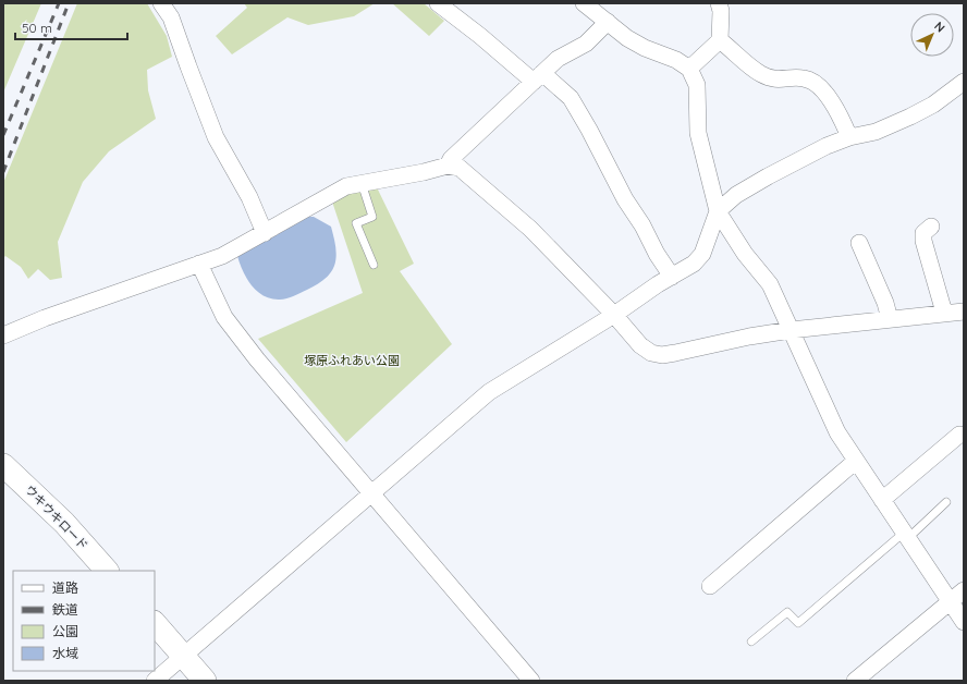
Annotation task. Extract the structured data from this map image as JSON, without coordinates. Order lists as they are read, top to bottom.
{
  "streets": {
    "street": ["ウキウキロード"]
  },
  "parks": ["塚原ふれあい公園"],
  "legend": [
    "道路",
    "鉄道",
    "公園",
    "水域"
  ],
  "scale_bar": "50 m",
  "north": "top right"
}
